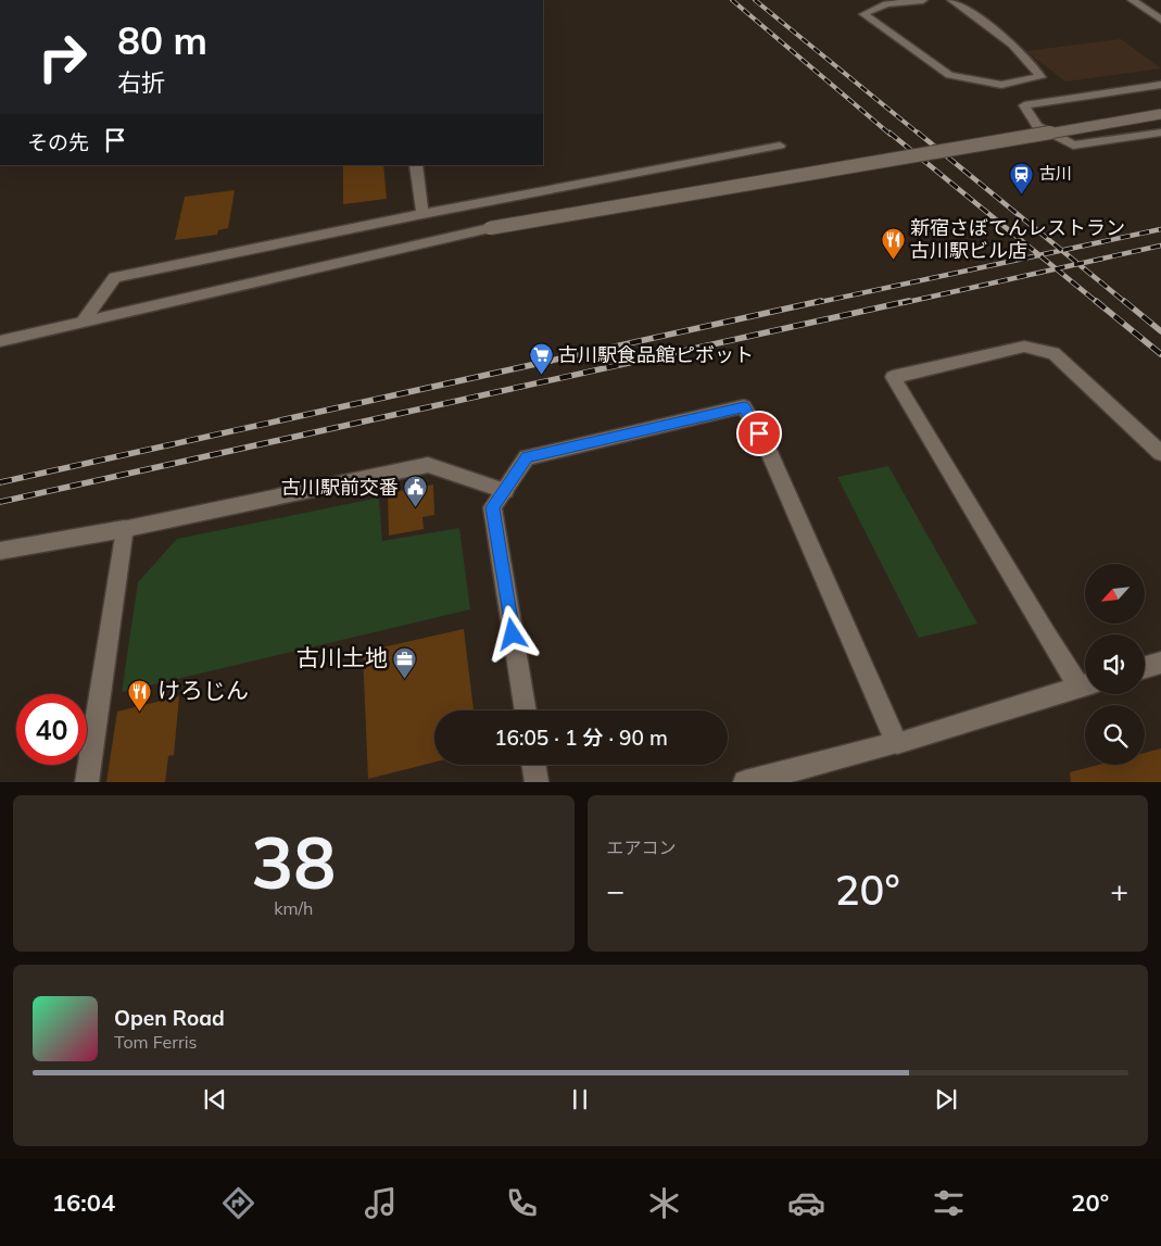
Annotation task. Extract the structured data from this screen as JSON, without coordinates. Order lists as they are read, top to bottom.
{
  "places": {
    "station": ["古川"],
    "restaurant": ["新宿さぼてんレストラン 古川駅ビル店", "けろじん"],
    "supermarket": ["古川駅食品館ピボット"],
    "public building": ["古川駅前交番"],
    "office": ["古川土地"]
  },
  "north": "bottom left",
  "page": {
    "turn": ["80 m", "右折"],
    "then": "その先",
    "limit": "40",
    "trip": "16:05 · 1 分 · 90 m",
    "tile": [
      ["38", "km/h"],
      "エアコン"
    ],
    "heat": ["−", "20°", "+"],
    "song": ["Open Road", "Tom Ferris"],
    "tabs": ["16:04", "20°"]
  }
}
